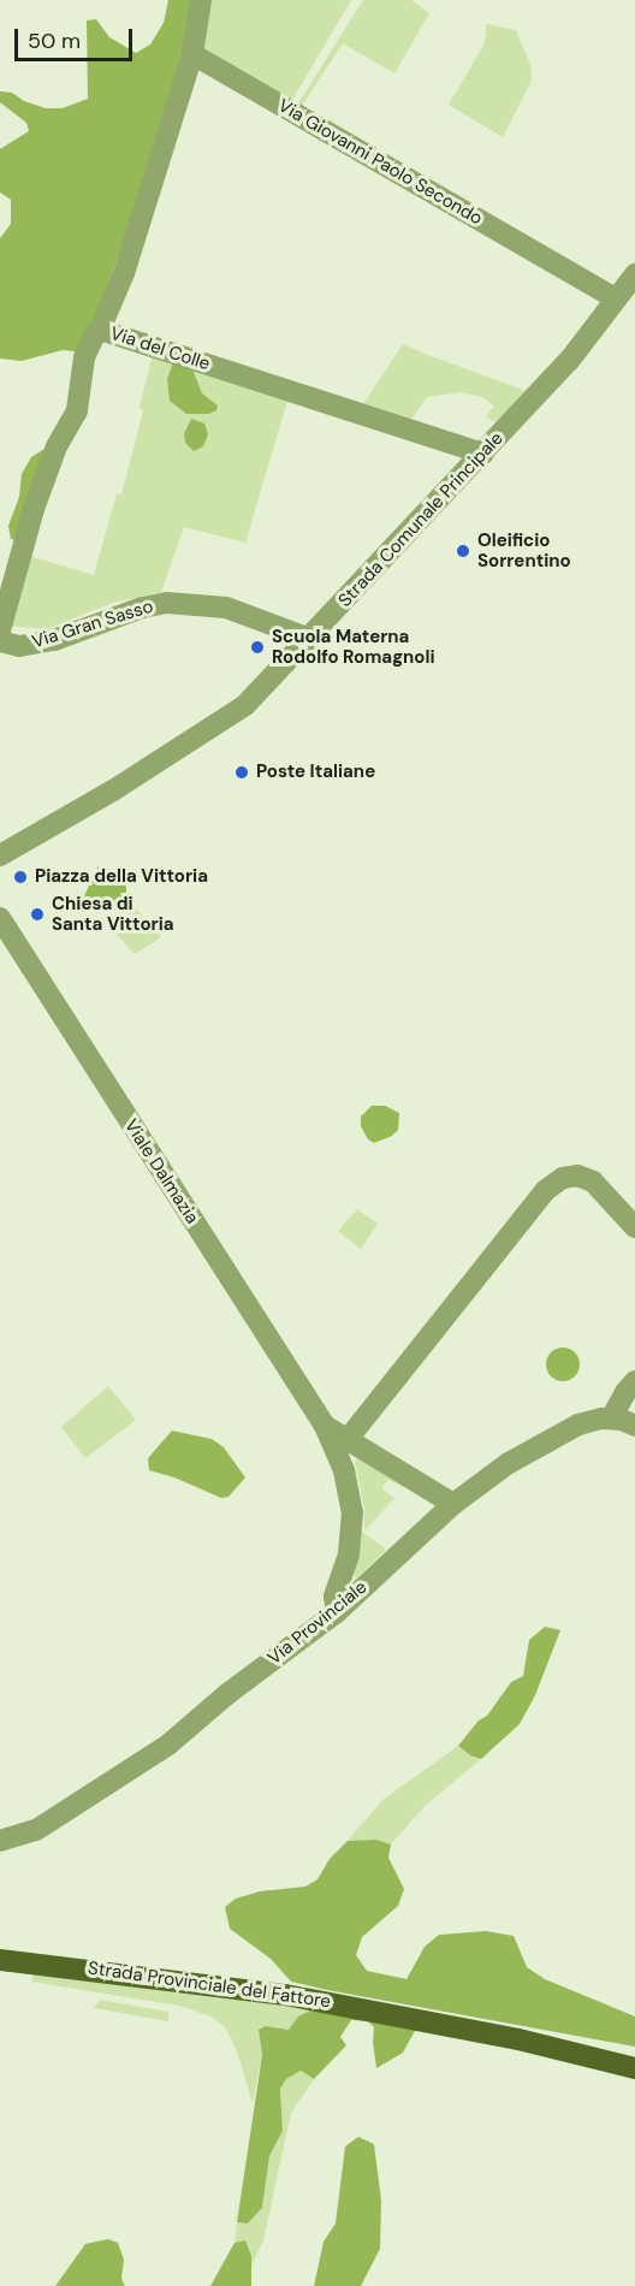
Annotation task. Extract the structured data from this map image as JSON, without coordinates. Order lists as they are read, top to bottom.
{
  "streets": {
    "main road": ["Strada Provinciale del Fattore"],
    "street": [
      "Via Giovanni Paolo Secondo",
      "Via del Colle",
      "Strada Comunale Principale",
      "Via Gran Sasso",
      "Viale Dalmazia",
      "Via Provinciale"
    ]
  },
  "crossings": [
    ["Via Giovanni Paolo Secondo", "Strada Comunale Principale"],
    ["Via del Colle", "Strada Comunale Principale"],
    ["Strada Comunale Principale", "Via Gran Sasso"],
    ["Viale Dalmazia", "Via Provinciale"]
  ],
  "places": [
    "Oleificio Sorrentino",
    "Scuola Materna Rodolfo Romagnoli",
    "Poste Italiane",
    "Piazza della Vittoria",
    "Chiesa di Santa Vittoria"
  ],
  "scale_bar": "50 m"
}
